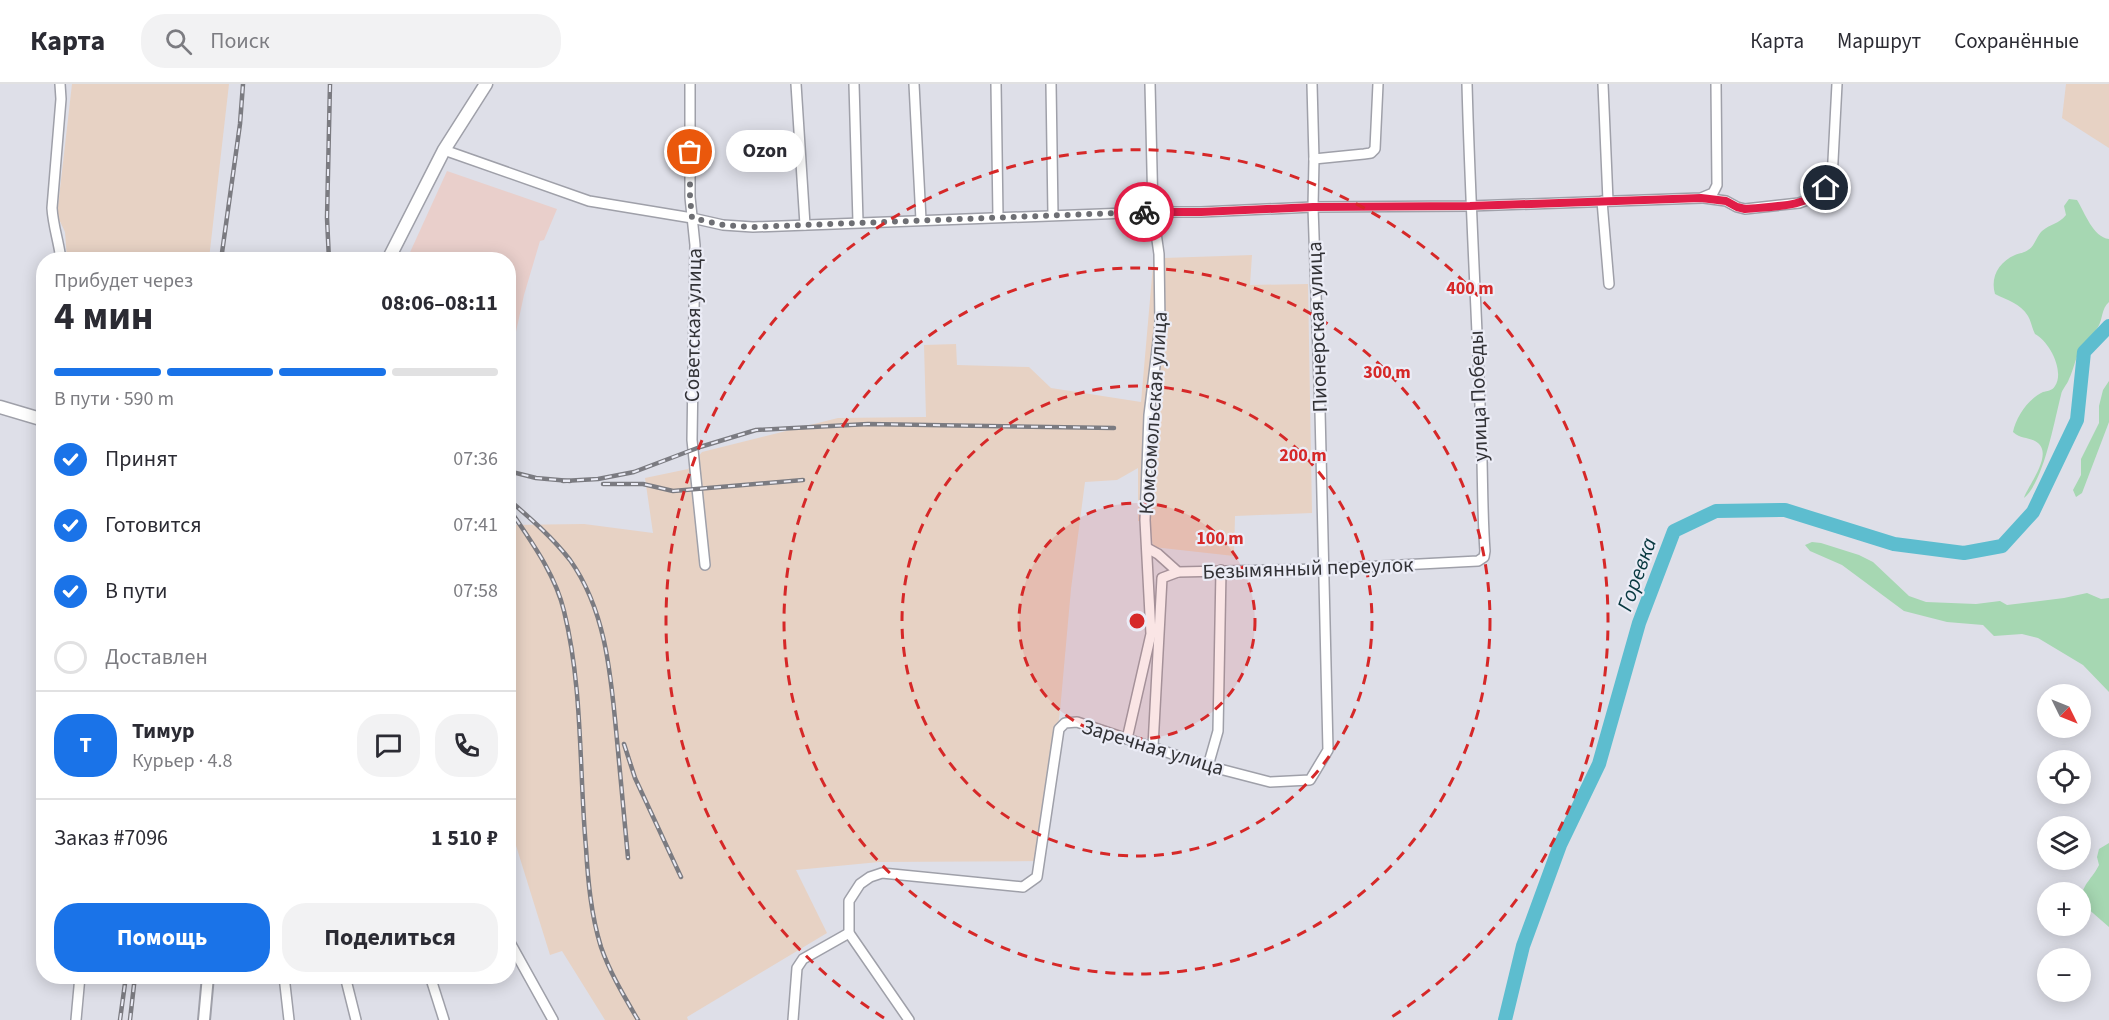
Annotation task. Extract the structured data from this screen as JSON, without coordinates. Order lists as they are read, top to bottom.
{
  "streets": {
    "street": [
      "Советская улица",
      "Пионерская улица",
      "улица Победы",
      "Комсомольская улица",
      "Безымянный переулок",
      "Заречная улица"
    ]
  },
  "crossings": [
    ["Пионерская улица", "Безымянный переулок"],
    ["Пионерская улица", "Заречная улица"],
    ["улица Победы", "Безымянный переулок"],
    ["Комсомольская улица", "Безымянный переулок"],
    ["Комсомольская улица", "Заречная улица"]
  ],
  "water": ["Горевка"],
  "places": ["Ozon"],
  "north": "bottom right",
  "page": {
    "header": "Карта",
    "search": "Поиск",
    "nav": ["Карта", "Маршрут", "Сохранённые"],
    "bubble": "Ozon",
    "heading": ["4 мин", "Прибудет через", "08:06–08:11"],
    "panel": [
      "Тимур",
      "Курьер · 4.8",
      "Заказ #7096",
      "1 510 ₽"
    ],
    "bar": "В пути · 590 m",
    "list": [
      ["Принят", "07:36"],
      ["Готовится", "07:41"],
      ["В пути", "07:58"],
      "Доставлен"
    ],
    "map_buttons": ["+", "−"],
    "round": "Т",
    "buttons": ["Помощь", "Поделиться"]
  },
  "rings": [
    "400 m",
    "300 m",
    "200 m",
    "100 m"
  ]
}
